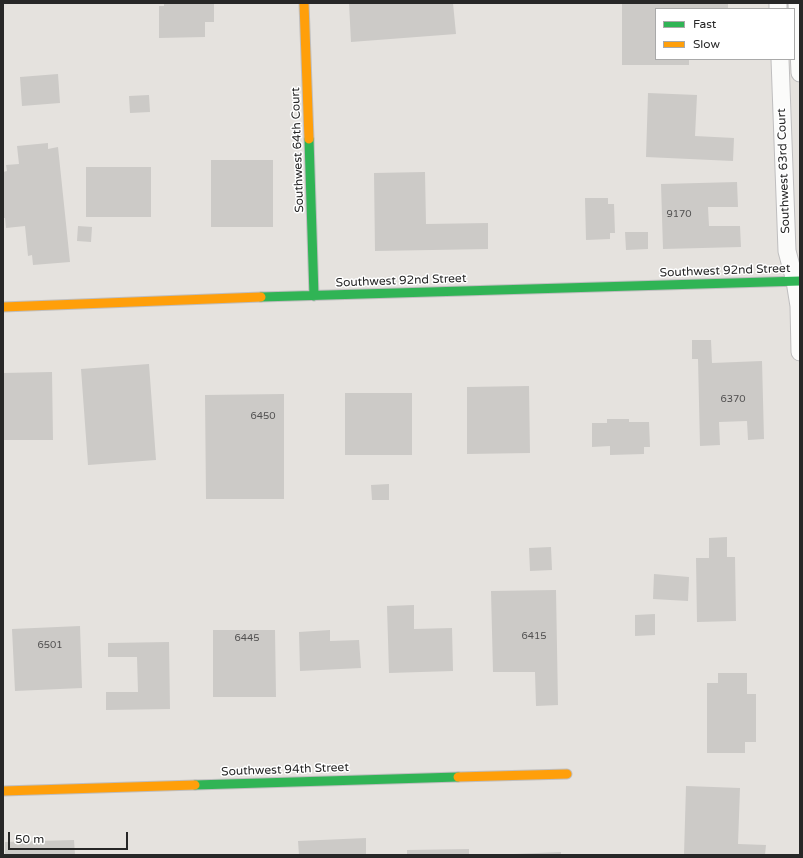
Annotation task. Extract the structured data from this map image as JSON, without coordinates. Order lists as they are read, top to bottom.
{
  "streets": {
    "street": [
      "Southwest 64th Court",
      "Southwest 63rd Court",
      "Southwest 92nd Street",
      "Southwest 94th Street"
    ]
  },
  "crossings": [
    ["Southwest 64th Court", "Southwest 92nd Street"],
    ["Southwest 63rd Court", "Southwest 92nd Street"]
  ],
  "house_numbers": [
    "9170",
    "6370",
    "6450",
    "6415",
    "6445",
    "6501"
  ],
  "legend": ["Fast", "Slow"],
  "scale_bar": "50 m"
}
